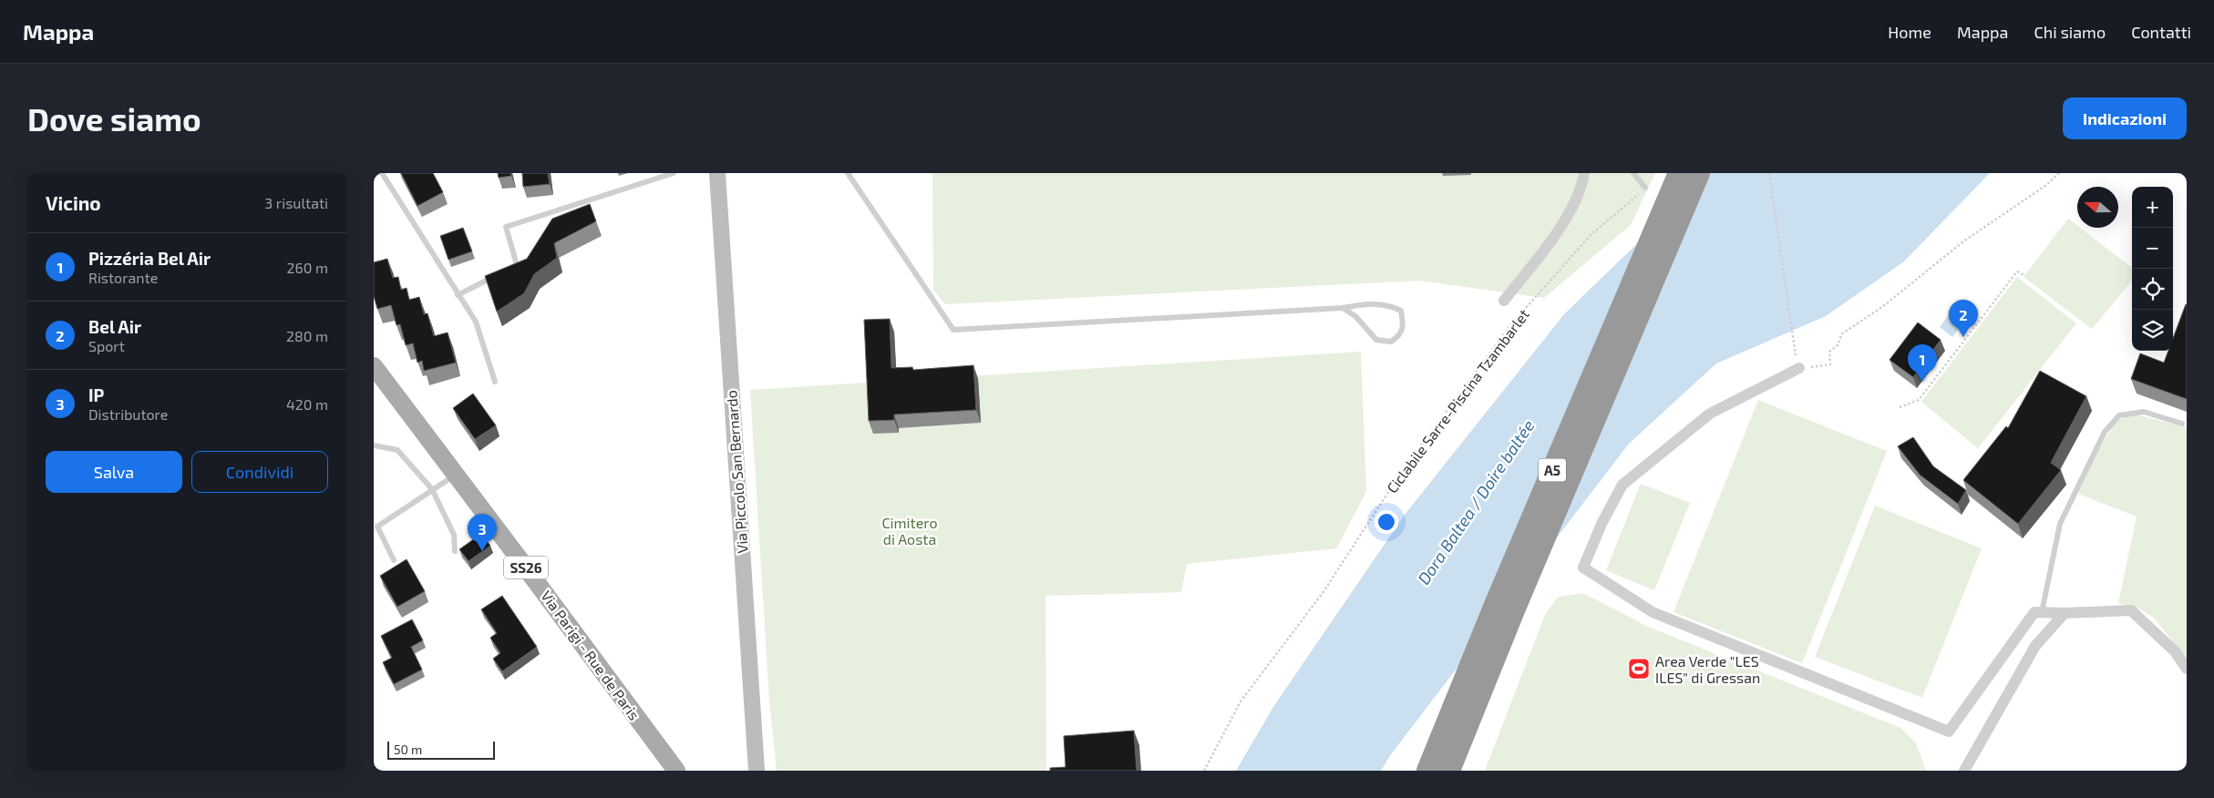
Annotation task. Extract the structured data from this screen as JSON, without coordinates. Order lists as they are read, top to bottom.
{
  "streets": {
    "highway": ["A5"],
    "main road": ["SS26", "Via Parigi - Rue de Paris"],
    "street": ["Via Piccolo San Bernardo"],
    "path": ["Ciclabile Sarre-Piscina Tzambarlet"]
  },
  "water": ["Dora Baltea / Doire baltée"],
  "parks": ["Cimitero di Aosta"],
  "places": {
    "sports": ["Area Verde \"LES ILES\" di Gressan"]
  },
  "scale_bar": "50 m",
  "north": "left",
  "page": {
    "header": "Mappa",
    "nav": [
      "Home",
      "Mappa",
      "Chi siamo",
      "Contatti"
    ],
    "buttons": [
      "Indicazioni",
      ["Salva", "Condividi"]
    ],
    "title": "Dove siamo",
    "heading": ["Vicino", "3 risultati"],
    "map_buttons": ["+", "−"],
    "list": [
      {
        "mark": "1",
        "name": "Pizzéria Bel Air",
        "note": "Ristorante",
        "value": "260 m"
      },
      {
        "mark": "2",
        "name": "Bel Air",
        "note": "Sport",
        "value": "280 m"
      },
      {
        "mark": "3",
        "name": "IP",
        "note": "Distributore",
        "value": "420 m"
      }
    ],
    "pins": ["2", "1", "3"],
    "scale": "50 m"
  }
}
